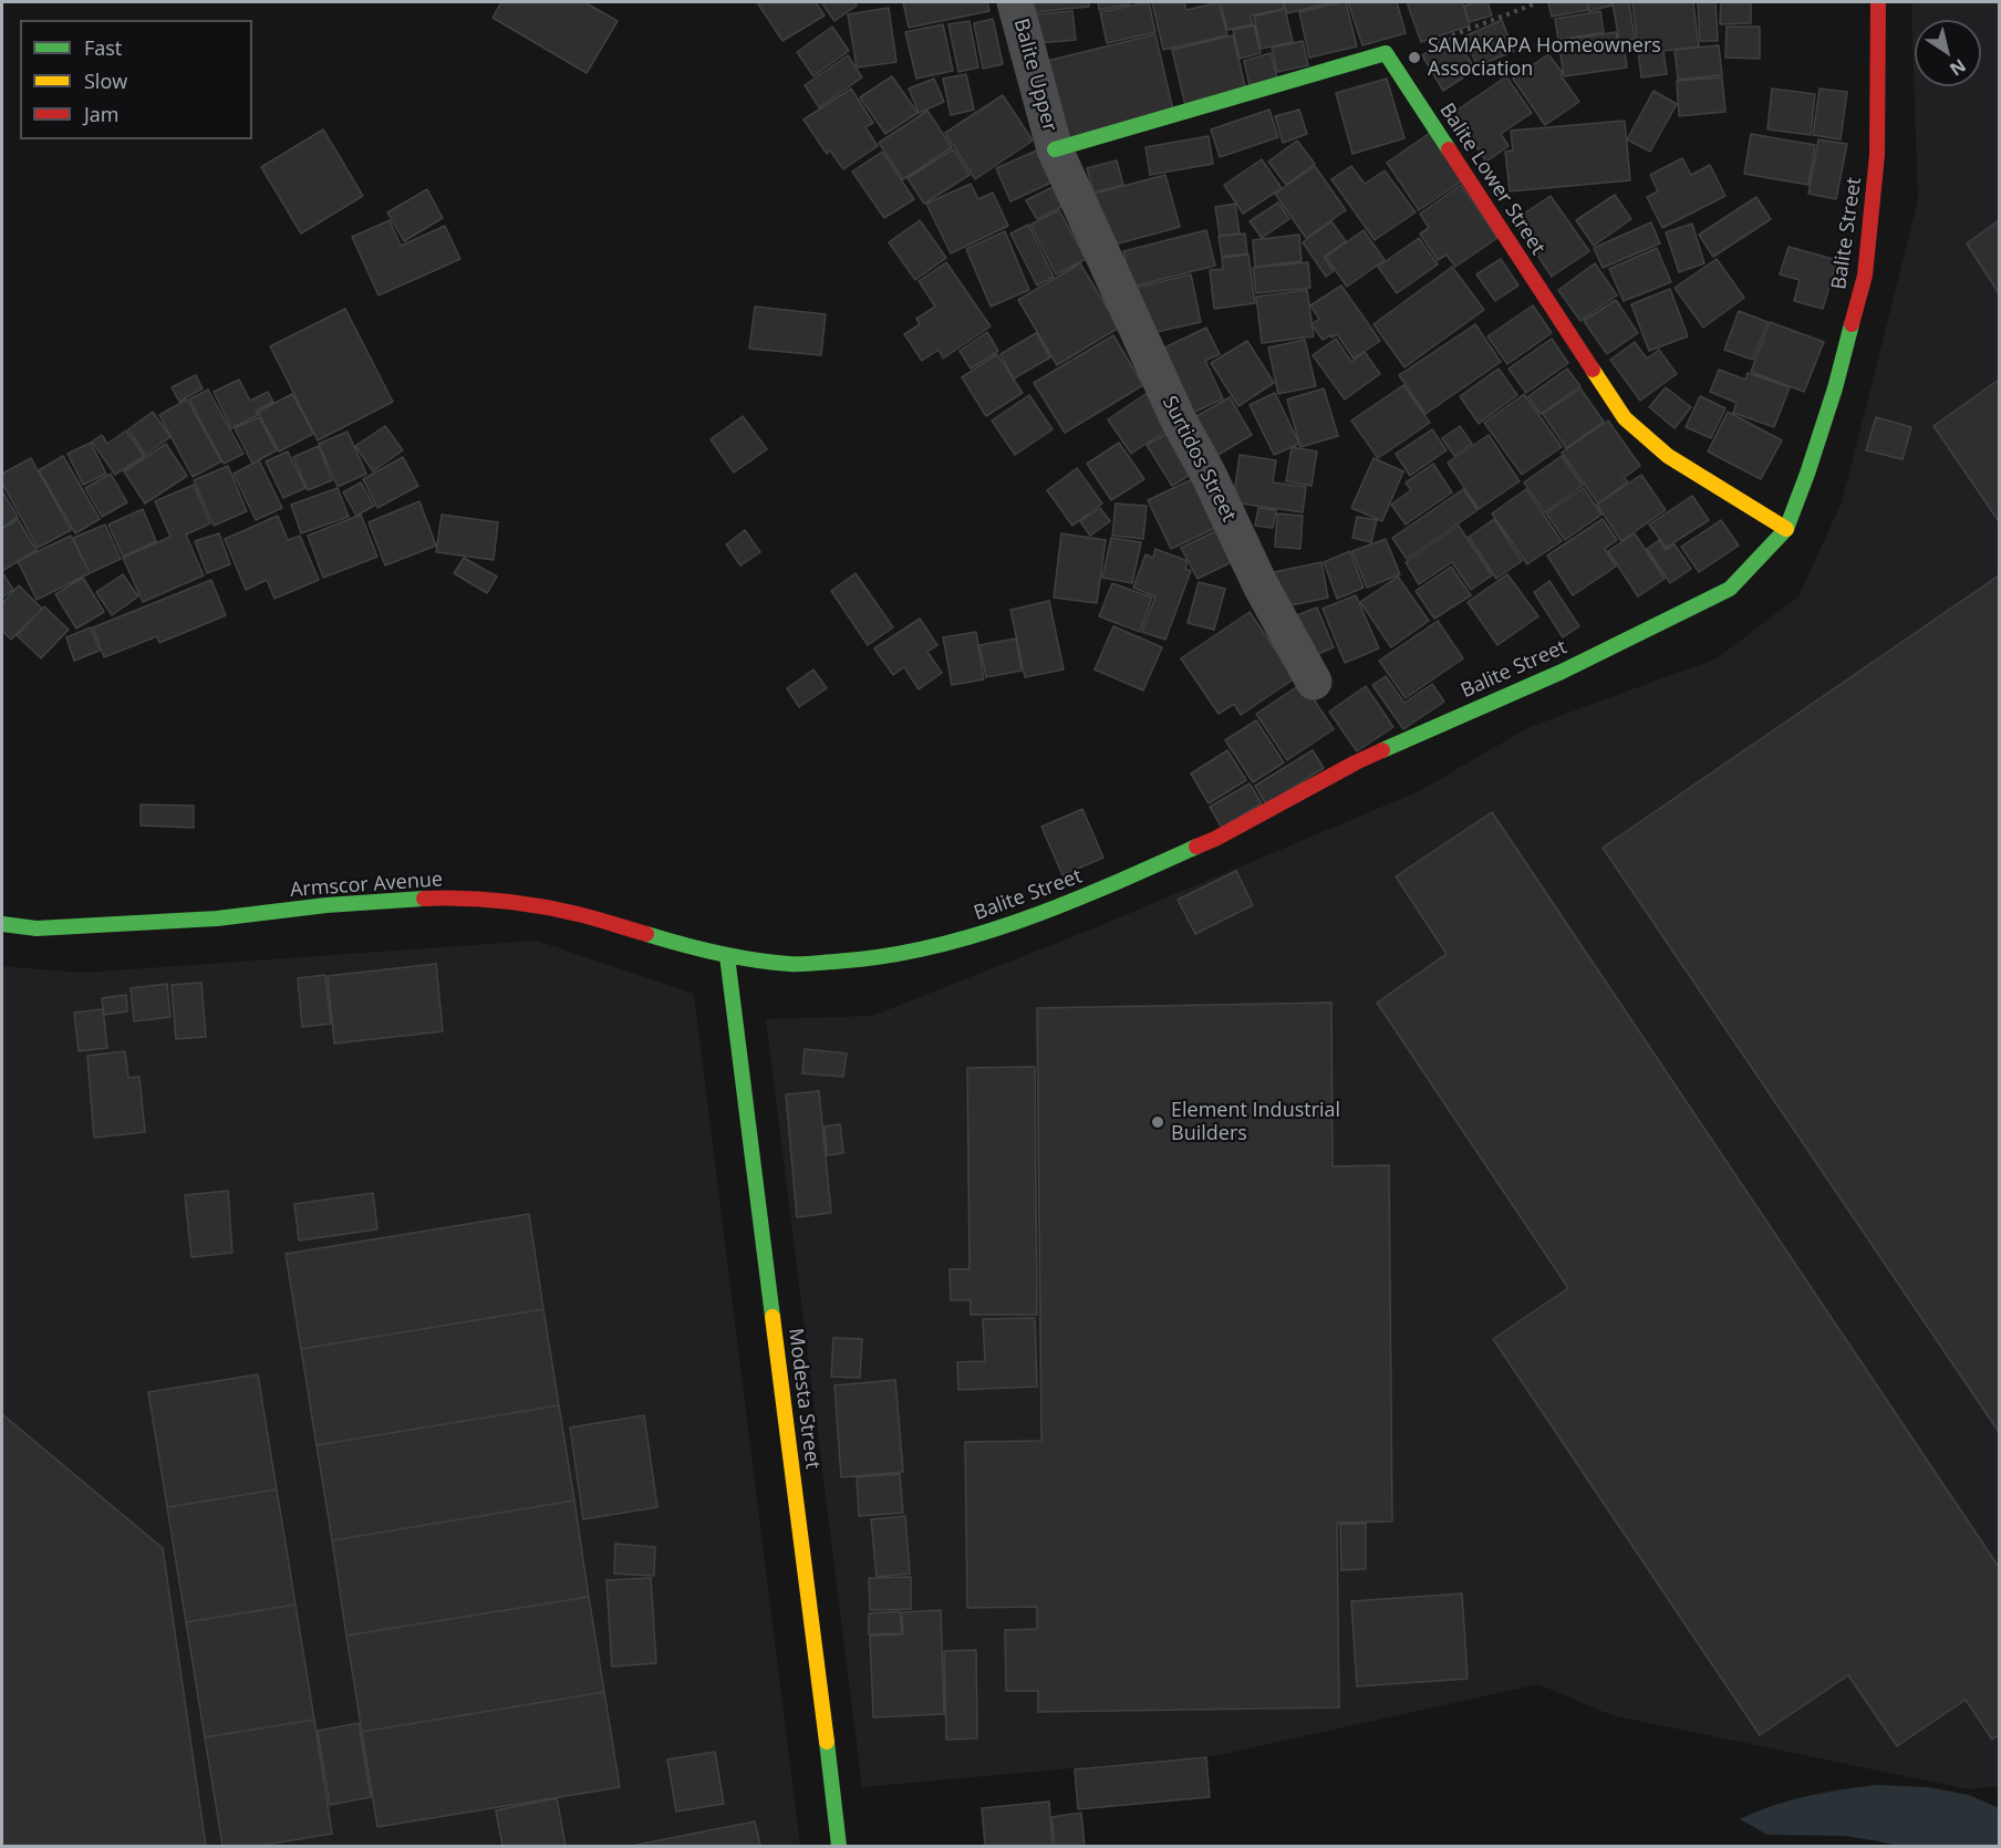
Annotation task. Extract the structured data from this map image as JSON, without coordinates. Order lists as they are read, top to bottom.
{
  "streets": {
    "main road": [
      "Balite Lower Street",
      "Balite Street",
      "Armscor Avenue",
      "Modesta Street"
    ],
    "street": ["Balite Upper", "Surtidos Street"]
  },
  "crossings": [
    ["Balite Upper", "Surtidos Street"],
    ["Balite Lower Street", "Balite Street"],
    ["Balite Street", "Armscor Avenue"],
    ["Balite Street", "Modesta Street"],
    ["Armscor Avenue", "Modesta Street"]
  ],
  "places": ["SAMAKAPA Homeowners Association", "Element Industrial Builders"],
  "legend": ["Fast", "Slow", "Jam"],
  "north": "bottom right"
}
